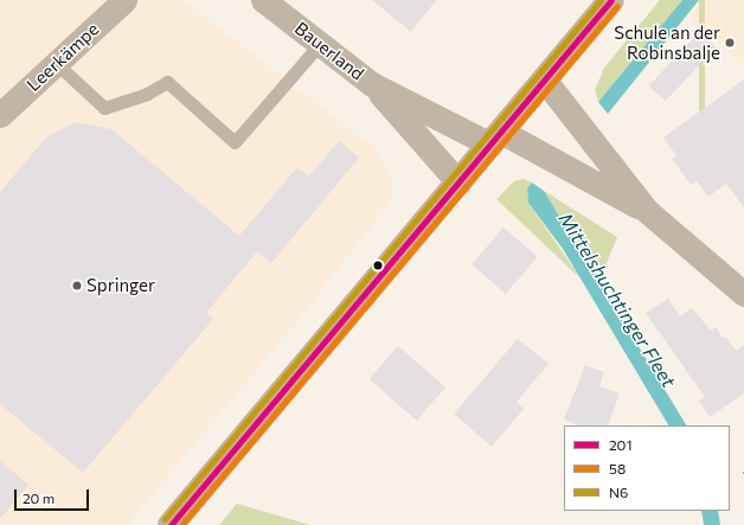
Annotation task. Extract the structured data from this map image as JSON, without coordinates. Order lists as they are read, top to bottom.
{
  "streets": {
    "street": ["Bauerland", "Leerkämpe"]
  },
  "water": ["Mittelshuchtinger Fleet"],
  "places": ["Schule an der Robinsbalje", "Springer"],
  "lines": ["transit line 201", "transit line N6", "transit line 58"],
  "legend": ["201", "58", "N6"],
  "scale_bar": "20 m"
}
